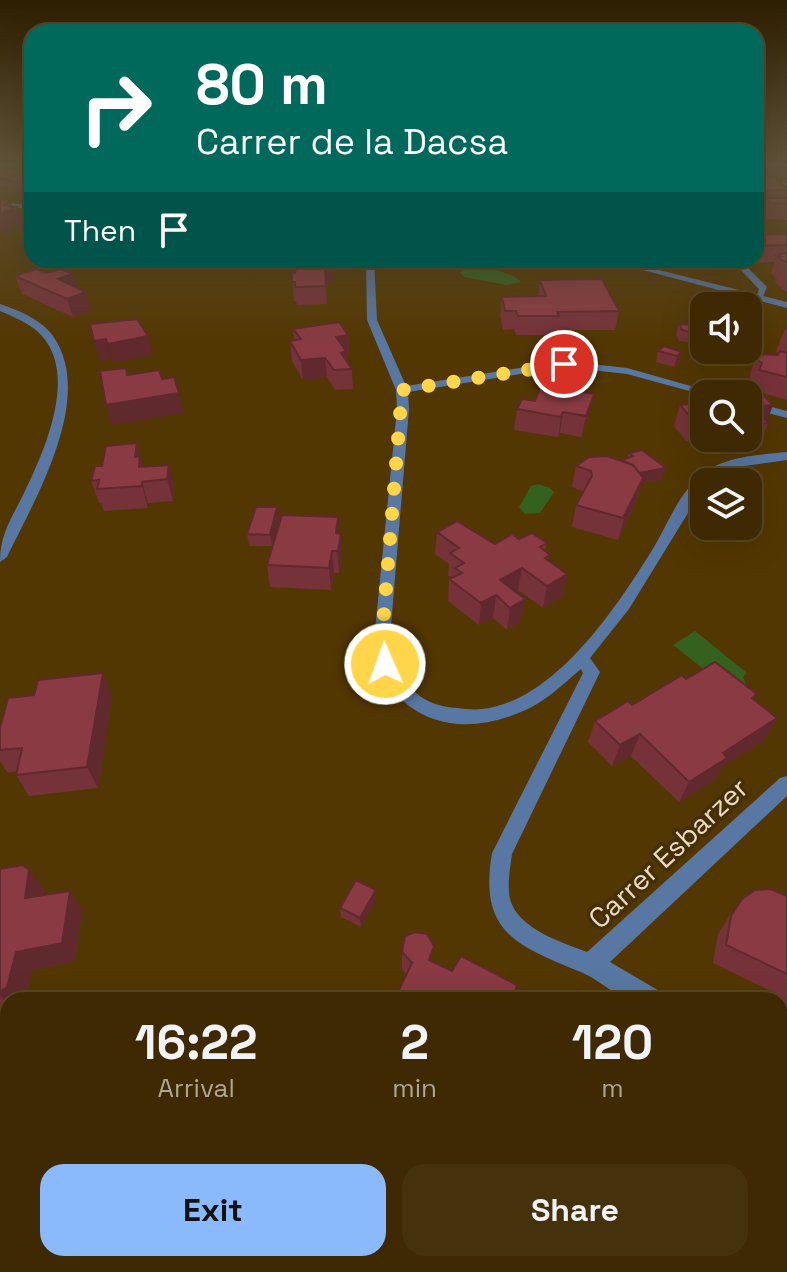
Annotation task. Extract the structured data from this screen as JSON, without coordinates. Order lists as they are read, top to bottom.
{
  "streets": {
    "street": ["Carrer Esbarzer"]
  },
  "page": {
    "turn": ["80 m", "Carrer de la Dacsa"],
    "then": "Then",
    "eta": [
      "16:22",
      "Arrival",
      "2",
      "min",
      "120",
      "m"
    ],
    "buttons": ["Exit", "Share"]
  }
}
